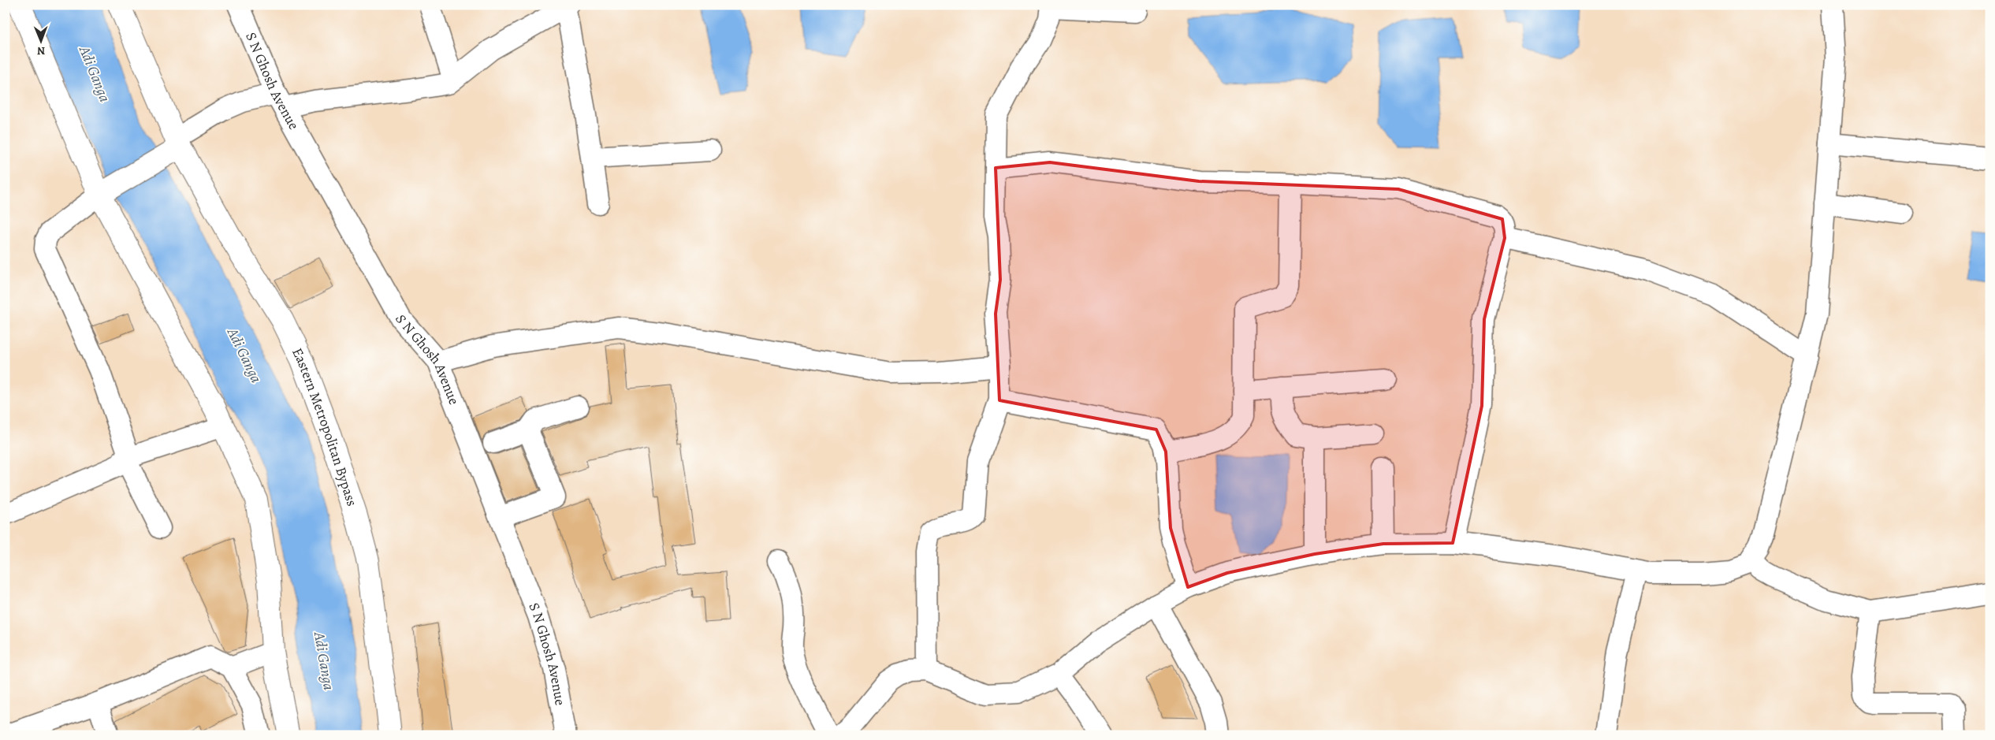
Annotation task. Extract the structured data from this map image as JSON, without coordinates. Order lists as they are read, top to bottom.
{
  "streets": {
    "main road": ["Eastern Metropolitan Bypass"],
    "street": ["S N Ghosh Avenue"]
  },
  "water": ["Adi Ganga"],
  "north": "bottom"
}
